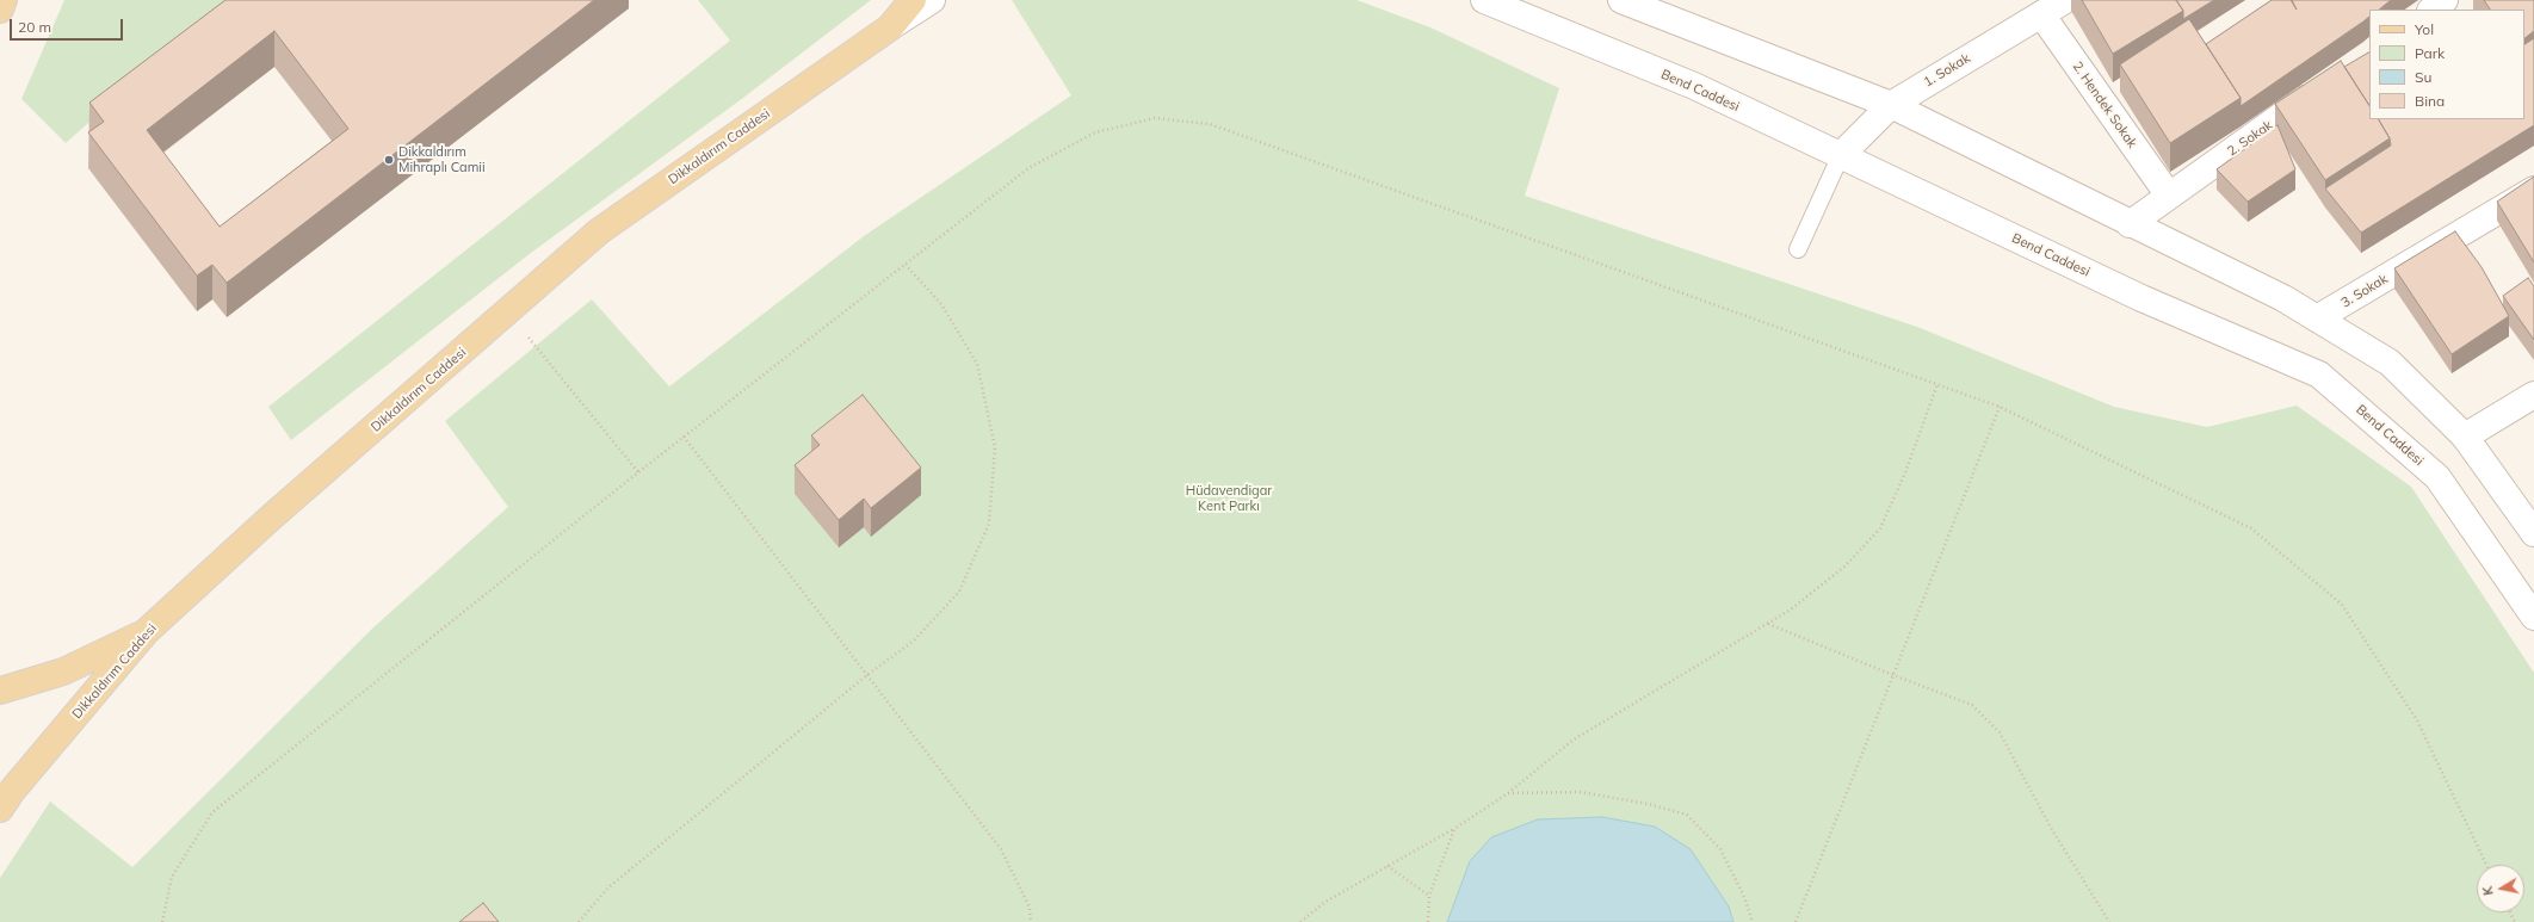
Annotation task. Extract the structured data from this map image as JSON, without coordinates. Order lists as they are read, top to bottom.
{
  "streets": {
    "main road": [
      "1. Sokak",
      "Bend Caddesi",
      "2. Hendek Sokak",
      "2. Sokak",
      "Dikkaldırım Caddesi",
      "3. Sokak"
    ]
  },
  "crossings": [
    ["1. Sokak", "Bend Caddesi"],
    ["1. Sokak", "2. Hendek Sokak"],
    ["2. Hendek Sokak", "2. Sokak"]
  ],
  "parks": ["Hüdavendigar Kent Parkı"],
  "places": ["Dikkaldırım Mihraplı Camii"],
  "legend": [
    "Yol",
    "Park",
    "Su",
    "Bina"
  ],
  "scale_bar": "20 m",
  "north": "left"
}
